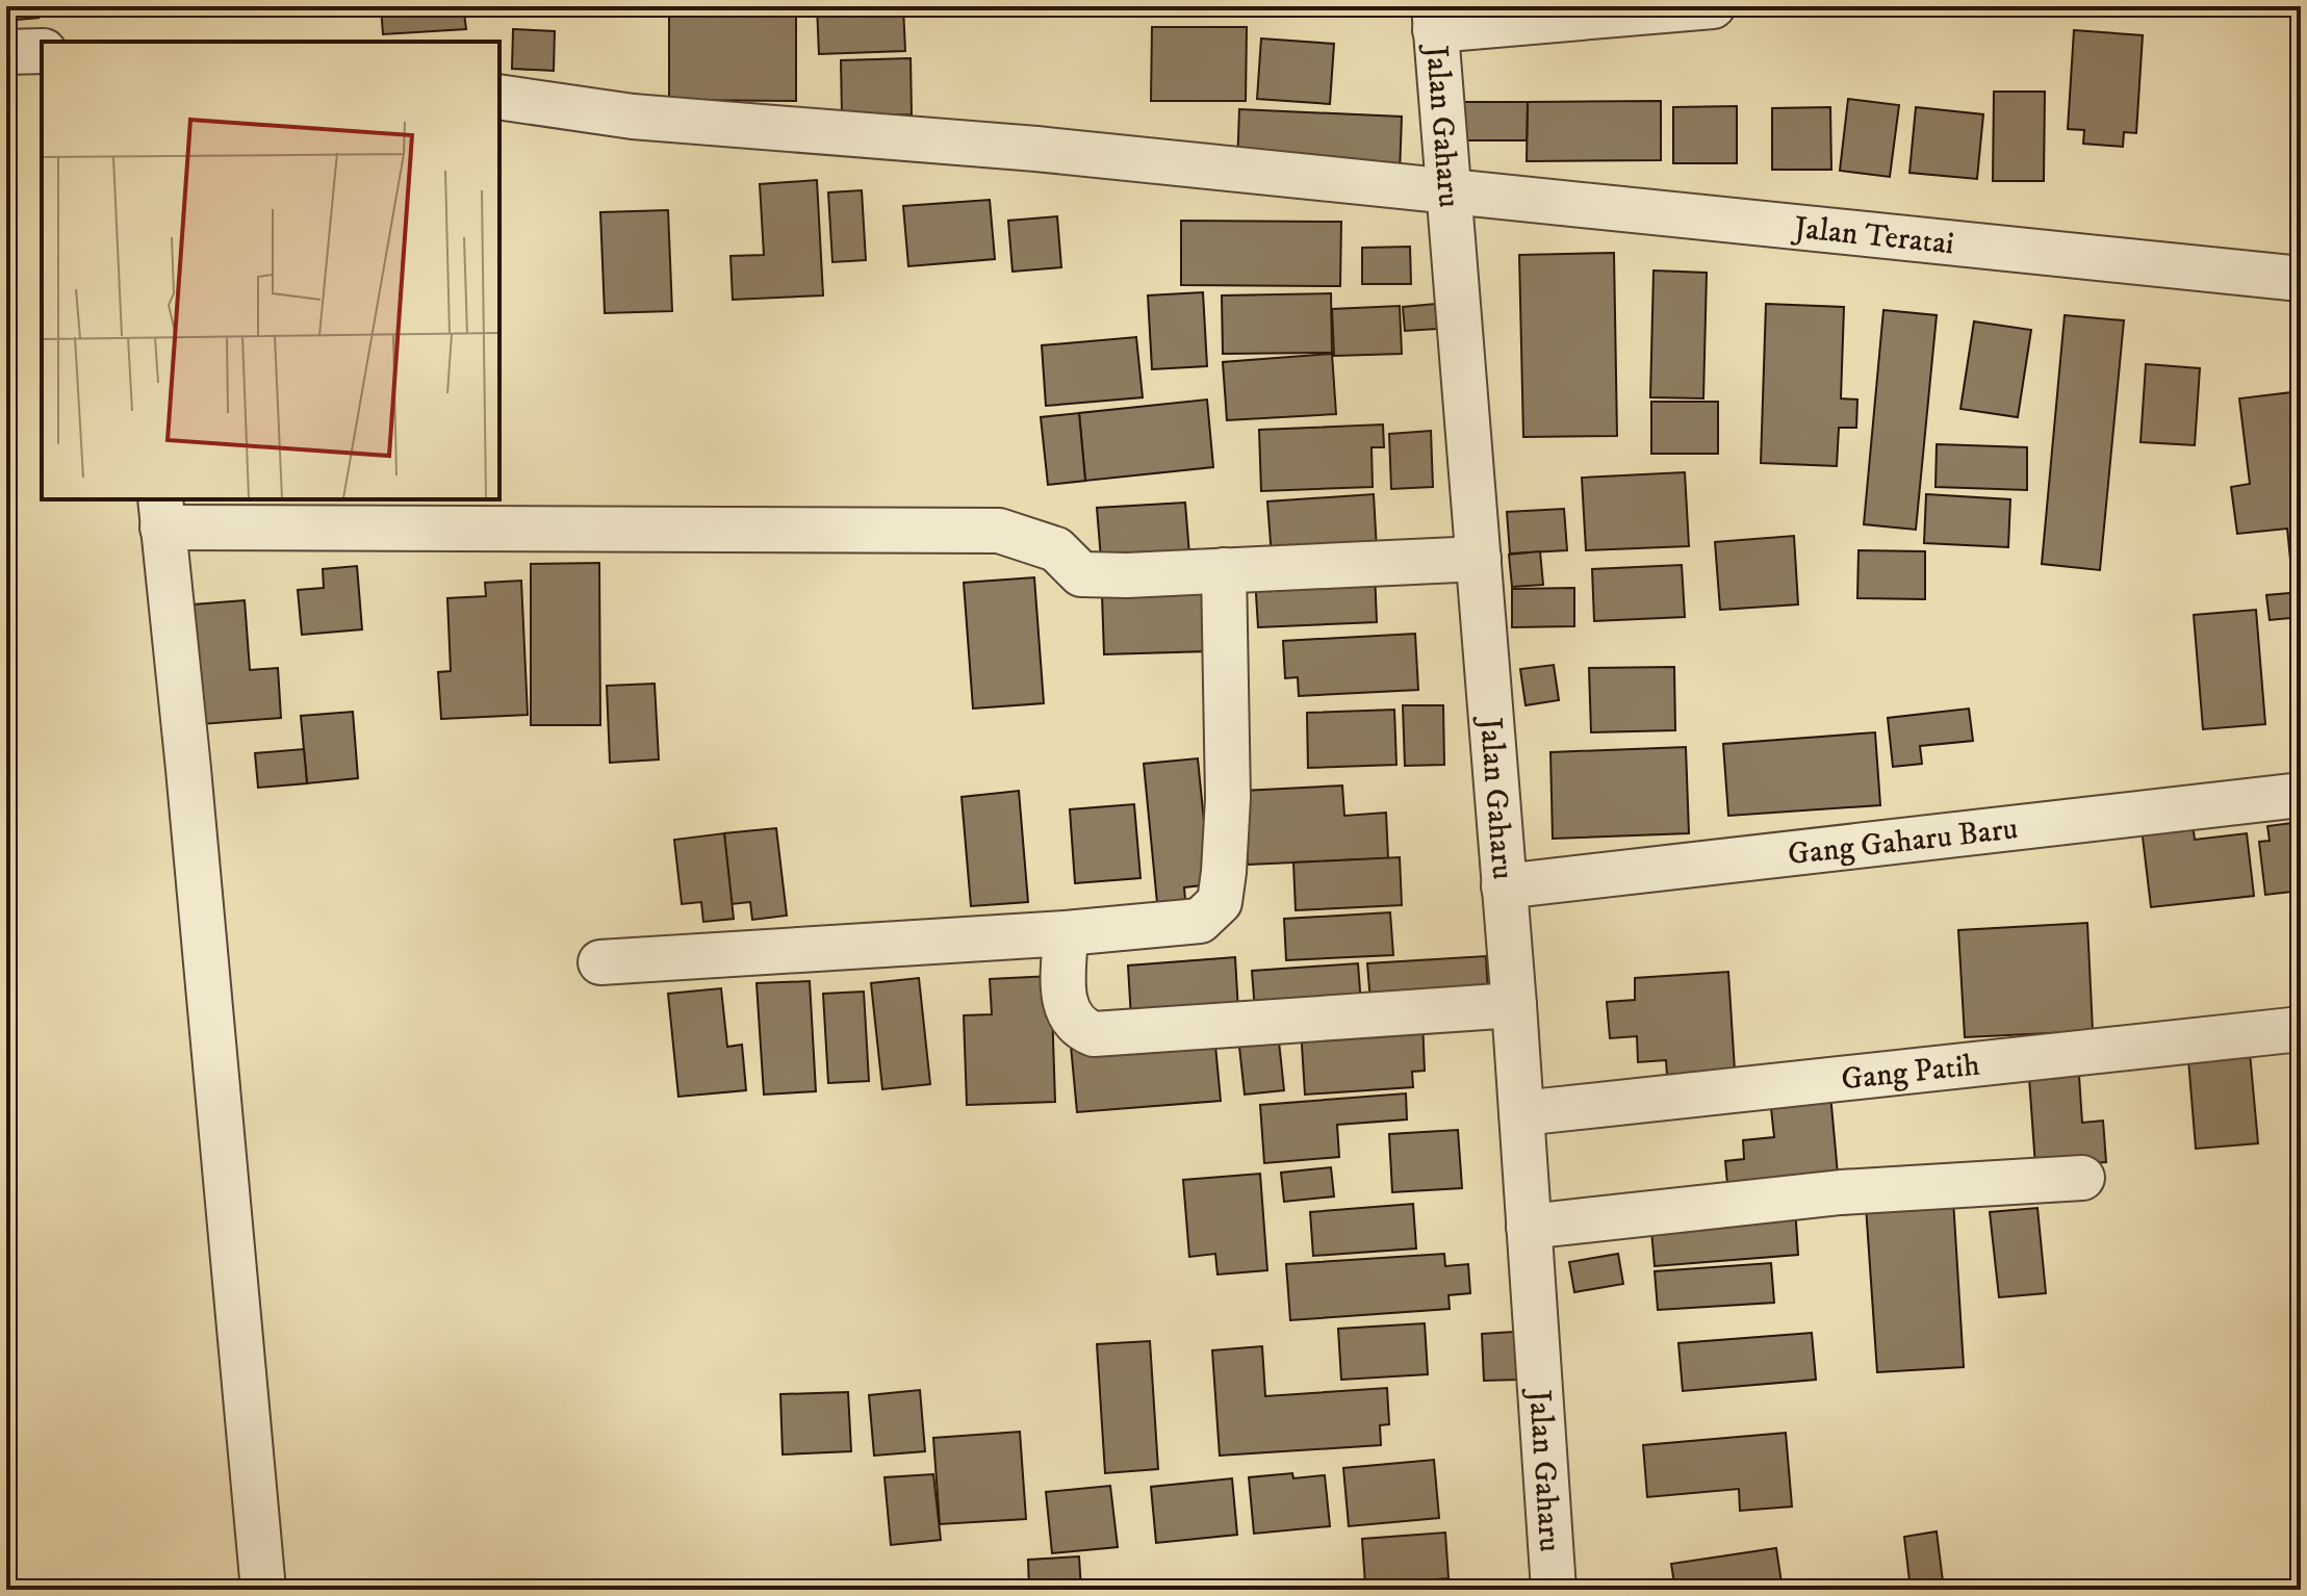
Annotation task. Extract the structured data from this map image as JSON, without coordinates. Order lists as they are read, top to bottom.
{
  "streets": {
    "street": [
      "Jalan Gaharu",
      "Jalan Teratai",
      "Gang Gaharu Baru",
      "Gang Patih"
    ]
  },
  "crossings": [
    ["Jalan Gaharu", "Jalan Teratai"],
    ["Jalan Gaharu", "Gang Gaharu Baru"],
    ["Jalan Gaharu", "Gang Patih"]
  ]
}
